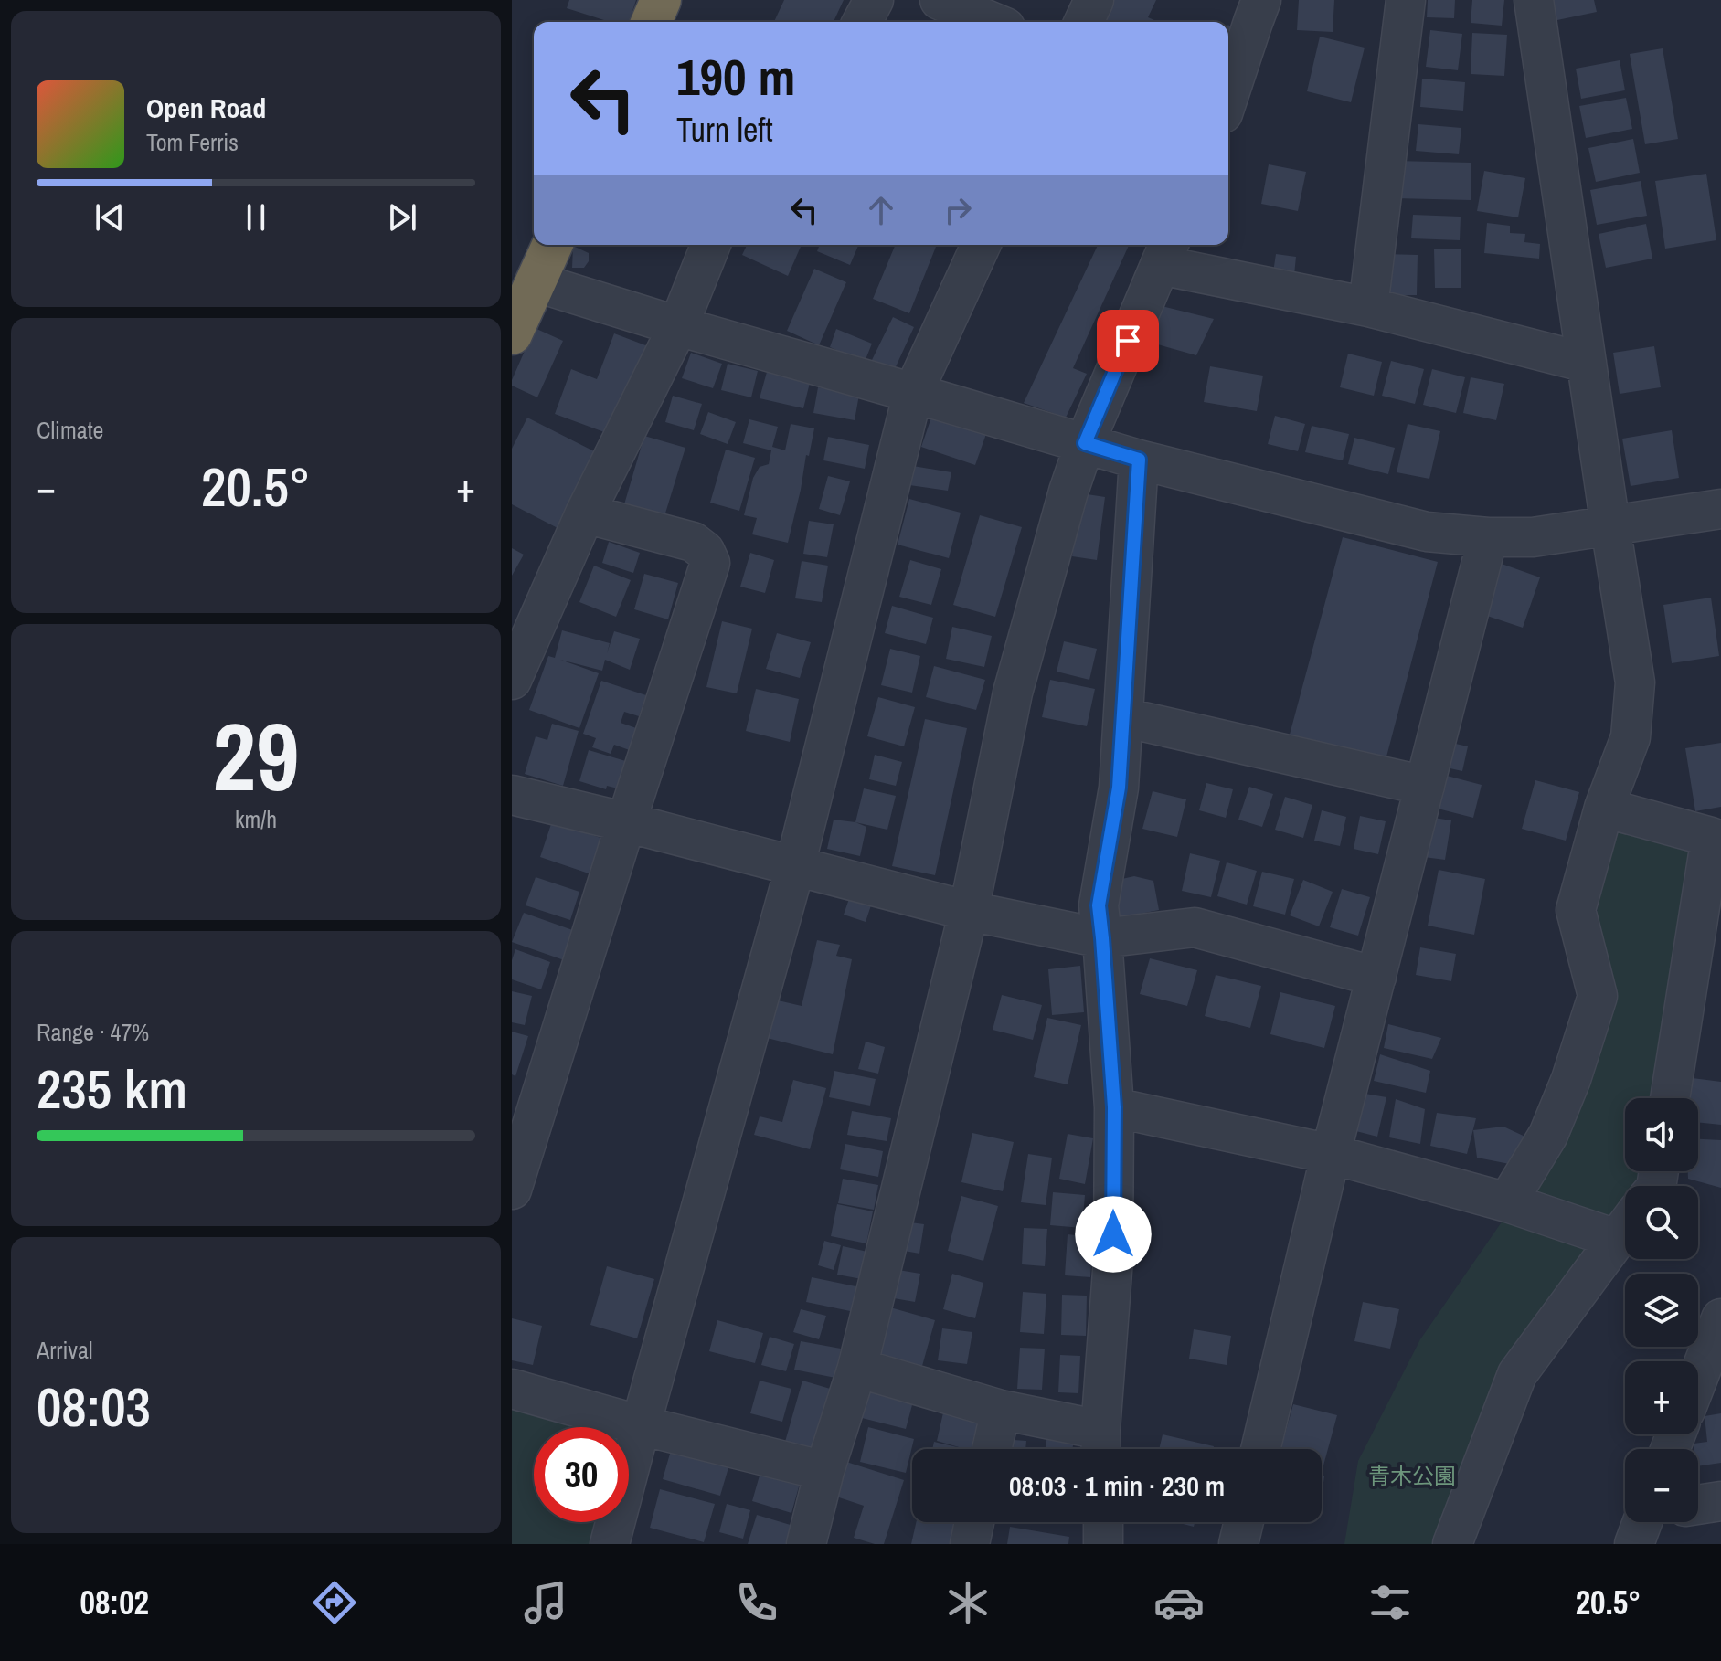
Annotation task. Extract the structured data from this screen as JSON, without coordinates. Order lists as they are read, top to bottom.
{
  "parks": ["青木公園"],
  "page": {
    "turn": ["190 m", "Turn left"],
    "song": ["Open Road", "Tom Ferris"],
    "tile": [
      "Climate",
      ["29", "km/h"],
      ["Range · 47%", "235 km"],
      ["Arrival", "08:03"]
    ],
    "heat": ["−", "20.5°", "+"],
    "map_buttons": ["+", "−"],
    "limit": "30",
    "trip": "08:03 · 1 min · 230 m",
    "tabs": ["08:02", "20.5°"]
  }
}
